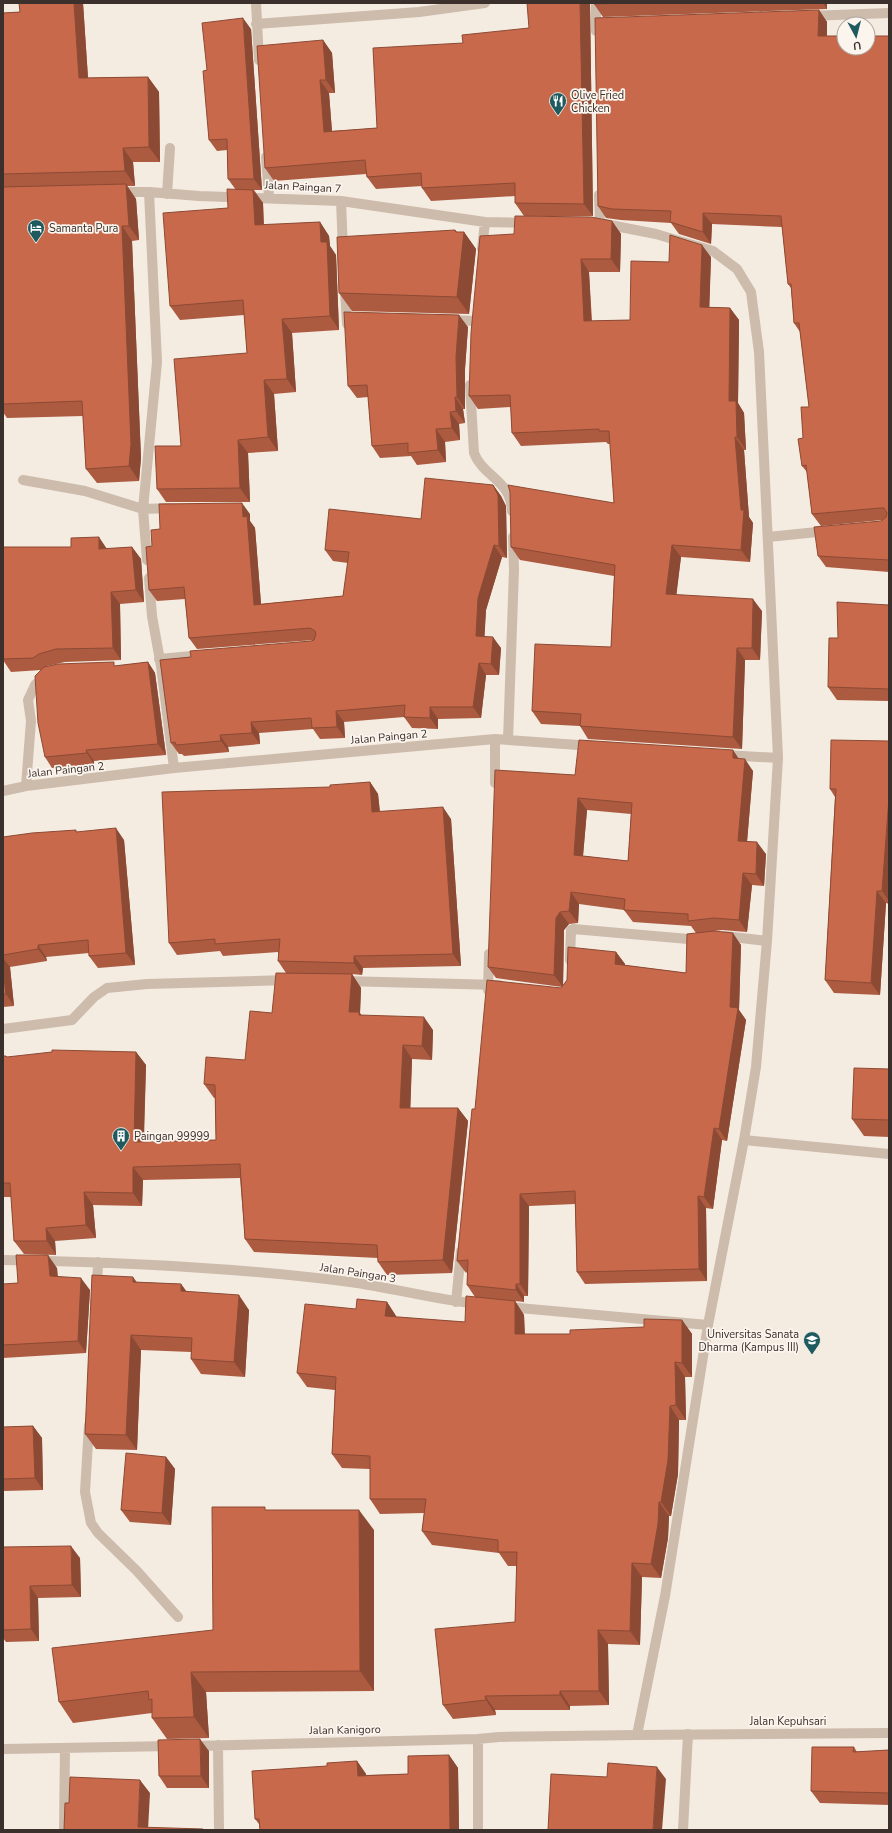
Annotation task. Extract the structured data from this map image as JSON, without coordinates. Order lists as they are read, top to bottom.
{
  "streets": {
    "street": [
      "Jalan Paingan 7",
      "Jalan Paingan 2",
      "Jalan Paingan 3",
      "Jalan Kepuhsari",
      "Jalan Kanigoro"
    ]
  },
  "crossings": [
    ["Jalan Kepuhsari", "Jalan Kanigoro"]
  ],
  "places": {
    "restaurant": ["Olive Fried Chicken"],
    "hotel": ["Samanta Pura"],
    "building": ["Paingan 99999"],
    "school or university": ["Universitas Sanata Dharma (Kampus III)"]
  },
  "north": "bottom"
}
